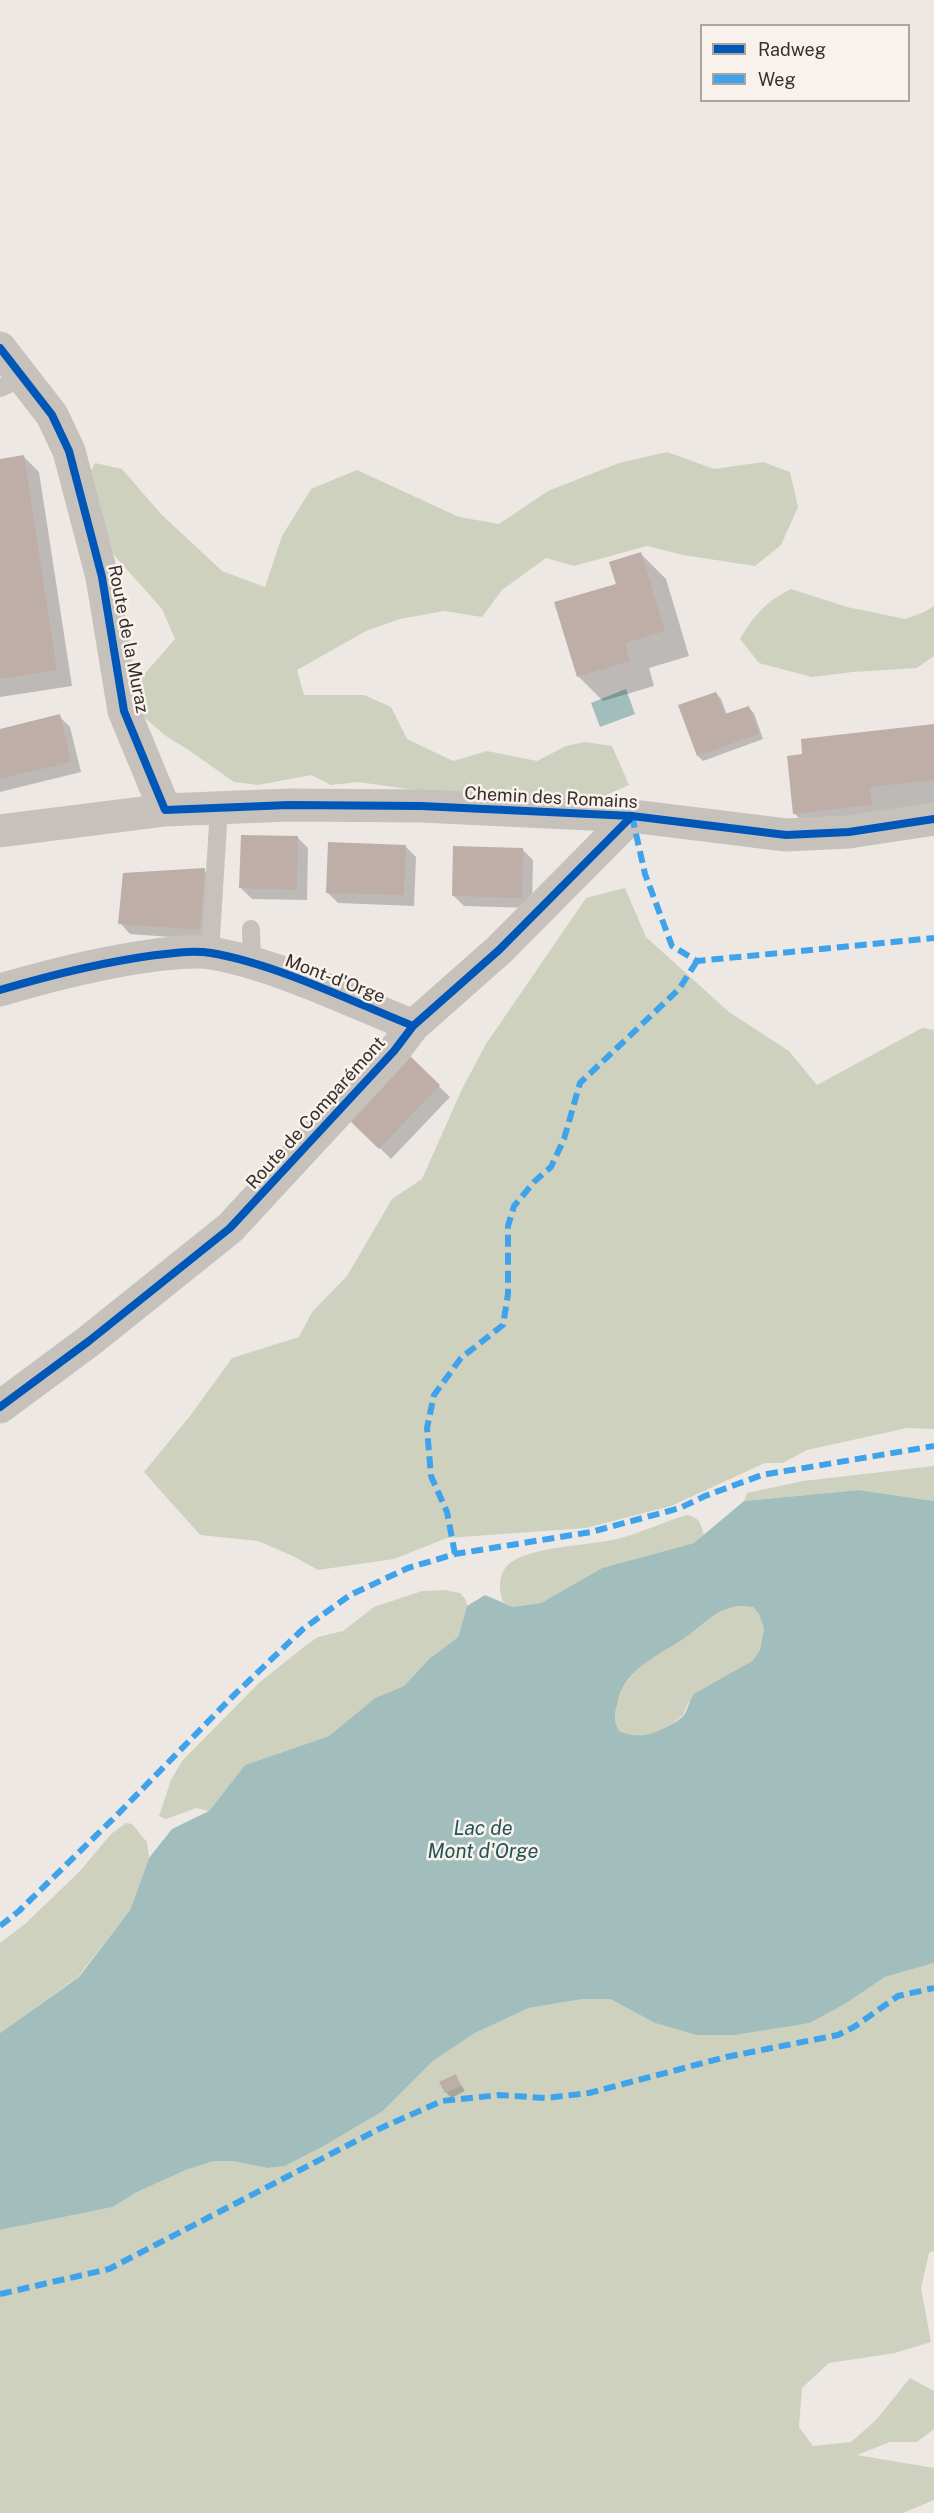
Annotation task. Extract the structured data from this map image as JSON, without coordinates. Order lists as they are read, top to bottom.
{
  "streets": {
    "street": [
      "Route de la Muraz",
      "Chemin des Romains",
      "Mont-d'Orge",
      "Route de Comparémont"
    ]
  },
  "crossings": [
    ["Route de la Muraz", "Chemin des Romains"],
    ["Chemin des Romains", "Route de Comparémont"],
    ["Mont-d'Orge", "Route de Comparémont"]
  ],
  "water": ["Lac de Mont d'Orge"],
  "legend": ["Radweg", "Weg"]
}
